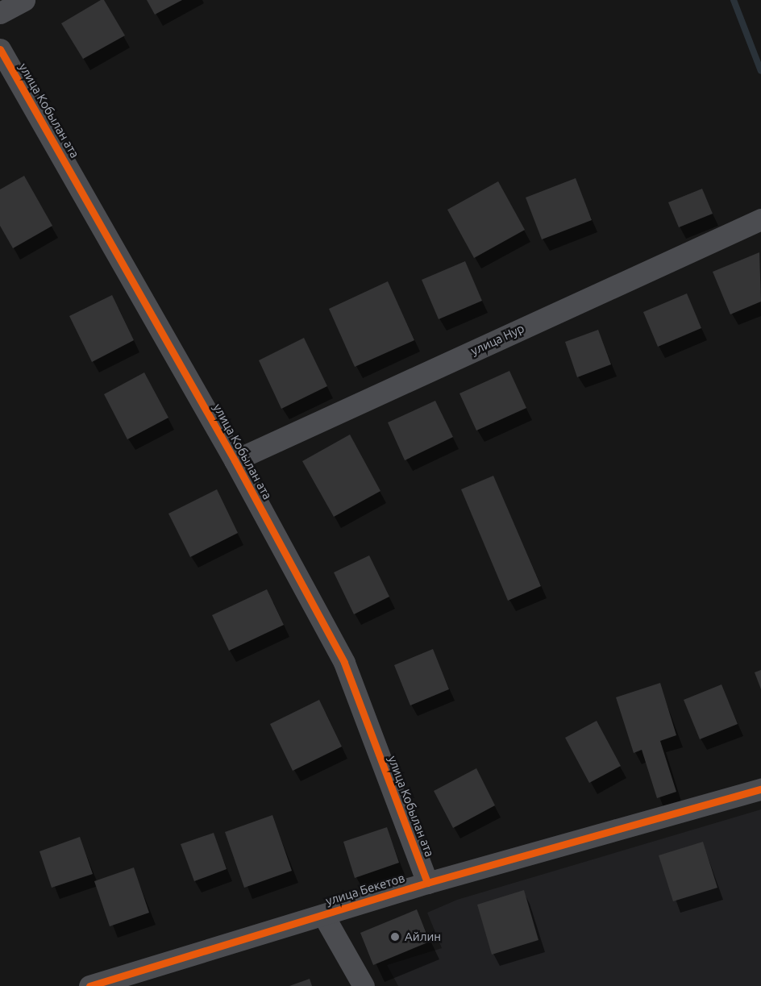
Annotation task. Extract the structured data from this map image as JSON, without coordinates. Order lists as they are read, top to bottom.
{
  "streets": {
    "street": ["улица Кобылан ата", "улица Нур", "улица Бекетов"]
  },
  "crossings": [
    ["улица Кобылан ата", "улица Нур"],
    ["улица Кобылан ата", "улица Бекетов"]
  ],
  "places": ["Айлин"]
}
